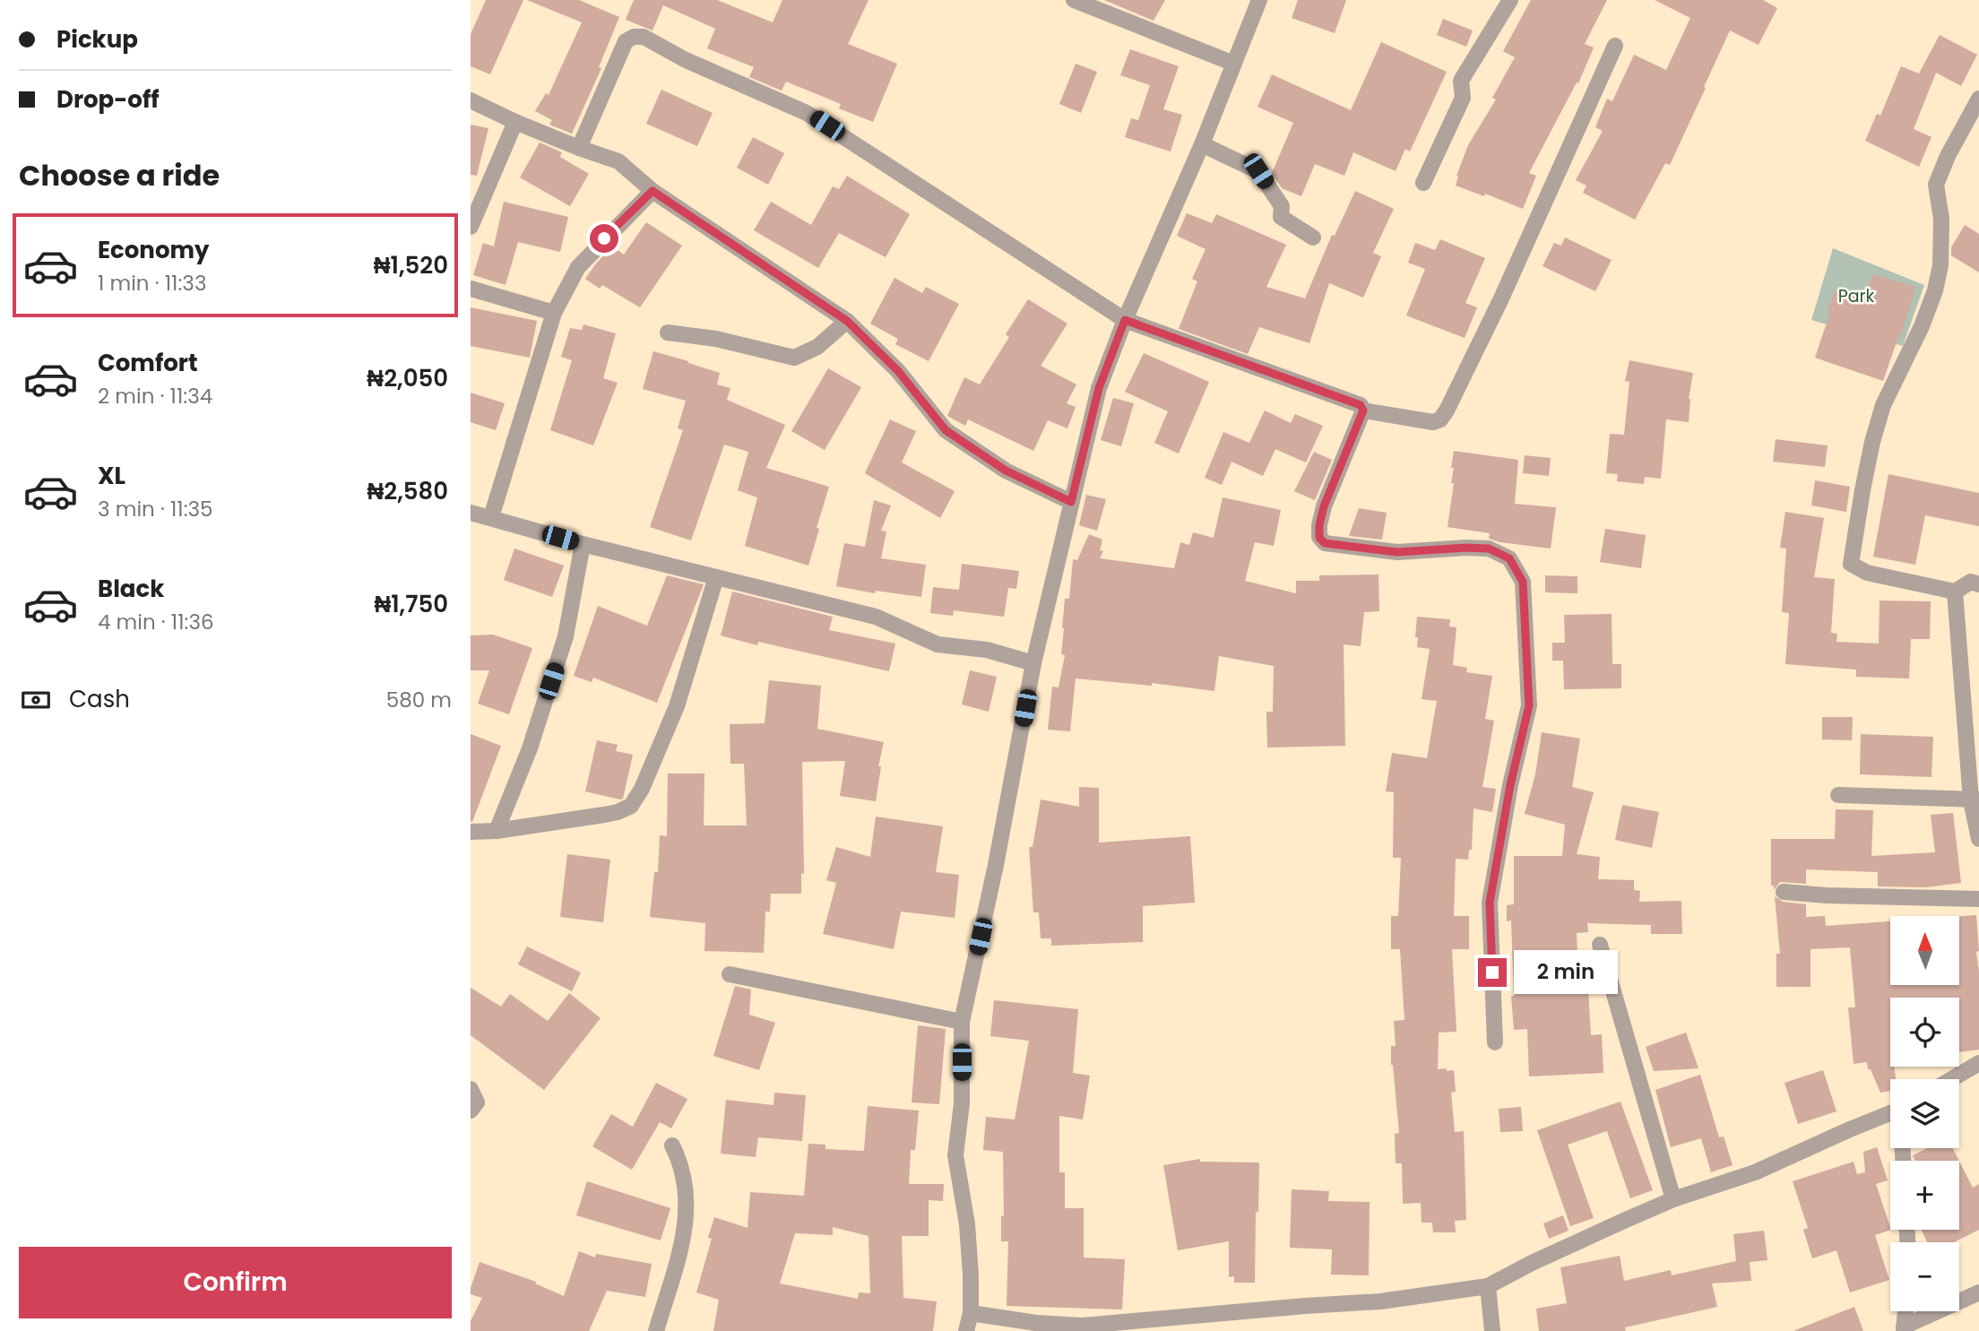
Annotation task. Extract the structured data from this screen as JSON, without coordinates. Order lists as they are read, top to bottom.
{
  "parks": ["Park"],
  "north": "top",
  "page": {
    "banner": ["Pickup", "Drop-off"],
    "heading": "Choose a ride",
    "list": [
      {
        "name": "Economy",
        "note": "1 min · 11:33",
        "value": "₦1,520"
      },
      {
        "name": "Comfort",
        "note": "2 min · 11:34",
        "value": "₦2,050"
      },
      {
        "name": "XL",
        "note": "3 min · 11:35",
        "value": "₦2,580"
      },
      {
        "name": "Black",
        "note": "4 min · 11:36",
        "value": "₦1,750"
      }
    ],
    "pay": ["Cash", "580 m"],
    "map_buttons": ["+", "−"],
    "bubble": "2 min",
    "buttons": "Confirm"
  }
}
